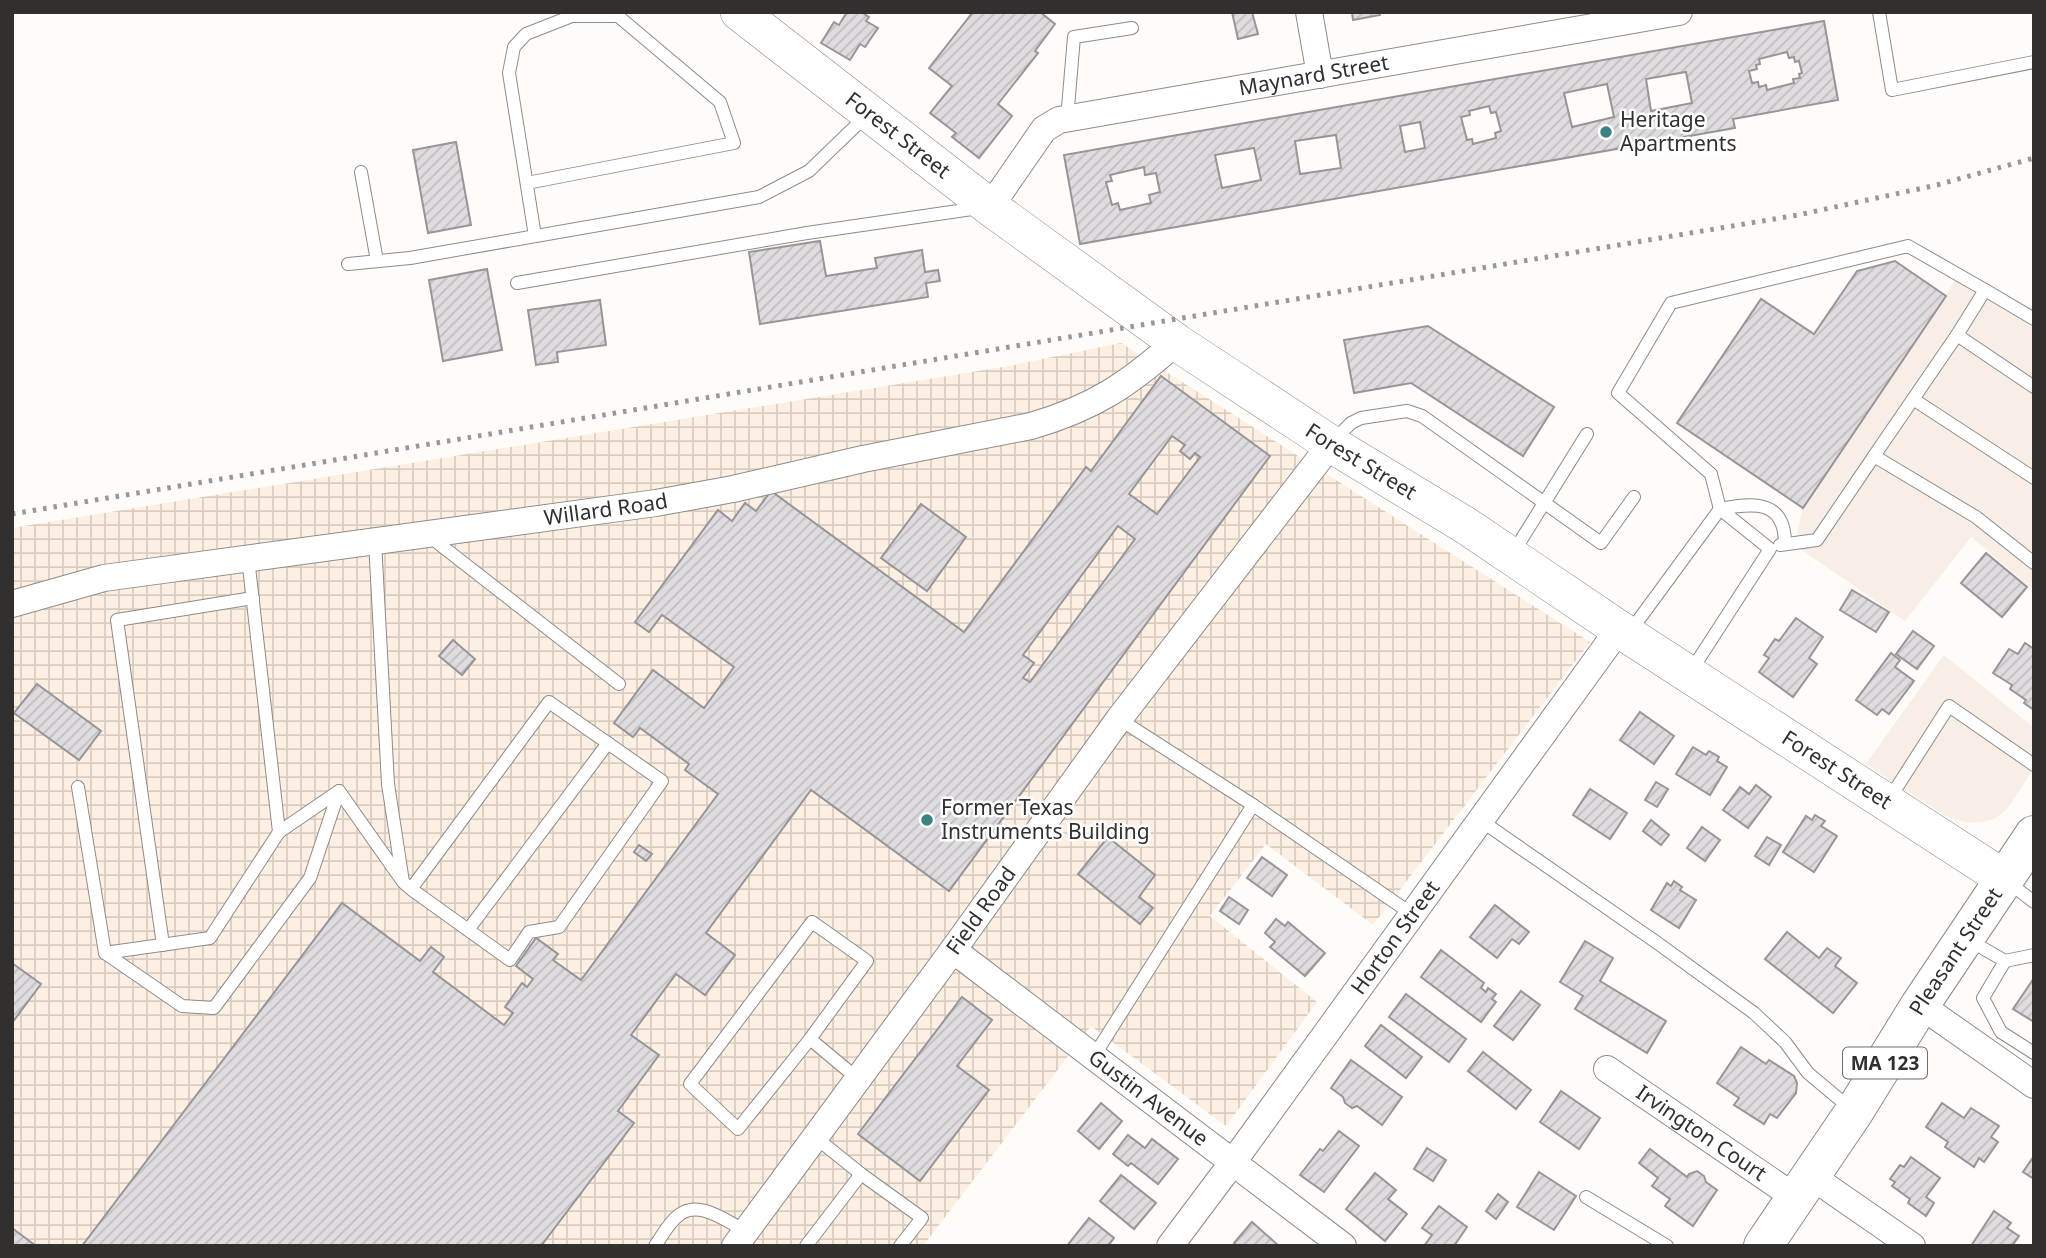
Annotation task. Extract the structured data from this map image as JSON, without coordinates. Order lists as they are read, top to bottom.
{
  "streets": {
    "highway": ["Pleasant Street", "MA 123"],
    "main road": ["Forest Street"],
    "street": [
      "Maynard Street",
      "Willard Road",
      "Field Road",
      "Horton Street",
      "Gustin Avenue",
      "Irvington Court"
    ]
  },
  "crossings": [
    ["Maynard Street", "Forest Street"],
    ["Forest Street", "Willard Road"],
    ["Forest Street", "Field Road"],
    ["Forest Street", "Horton Street"],
    ["Forest Street", "Pleasant Street"],
    ["Field Road", "Gustin Avenue"],
    ["Horton Street", "Gustin Avenue"],
    ["Pleasant Street", "Irvington Court"]
  ],
  "places": ["Heritage Apartments", "Former Texas Instruments Building"]
}
